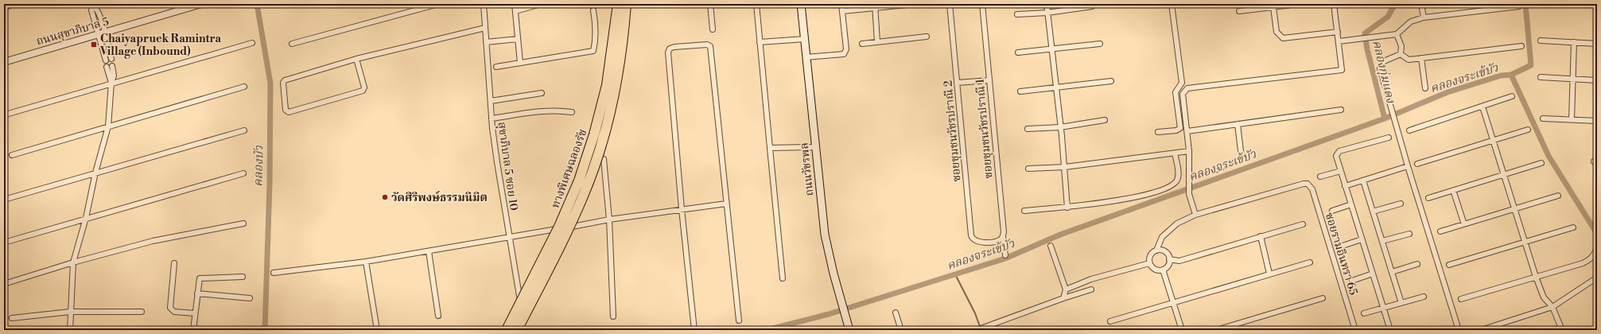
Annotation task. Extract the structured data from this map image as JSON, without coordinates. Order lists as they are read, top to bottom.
{
  "streets": {
    "highway": ["ทางพิเศษฉลองรัช"],
    "main road": ["ถนนวัชรพล"],
    "street": [
      "ถนนสุขาภิบาล 5",
      "ซอยชุมชนวัชรปราณี 1",
      "ซอยชุมชนวัชรปราณี 2",
      "สุขาภิบาล 5 ซอย 10",
      "ซอยรามอินทรา 65"
    ]
  },
  "crossings": [
    ["ซอยชุมชนวัชรปราณี 1", "ซอยชุมชนวัชรปราณี 2"]
  ],
  "water": ["คลองกุ่มแดง", "คลองจระเข้บัว", "คลองบัว"],
  "places": {
    "transit": ["Chaiyapruek Ramintra Village (Inbound)"],
    "other": ["วัดศิริพงษ์ธรรมนิมิต"]
  }
}
